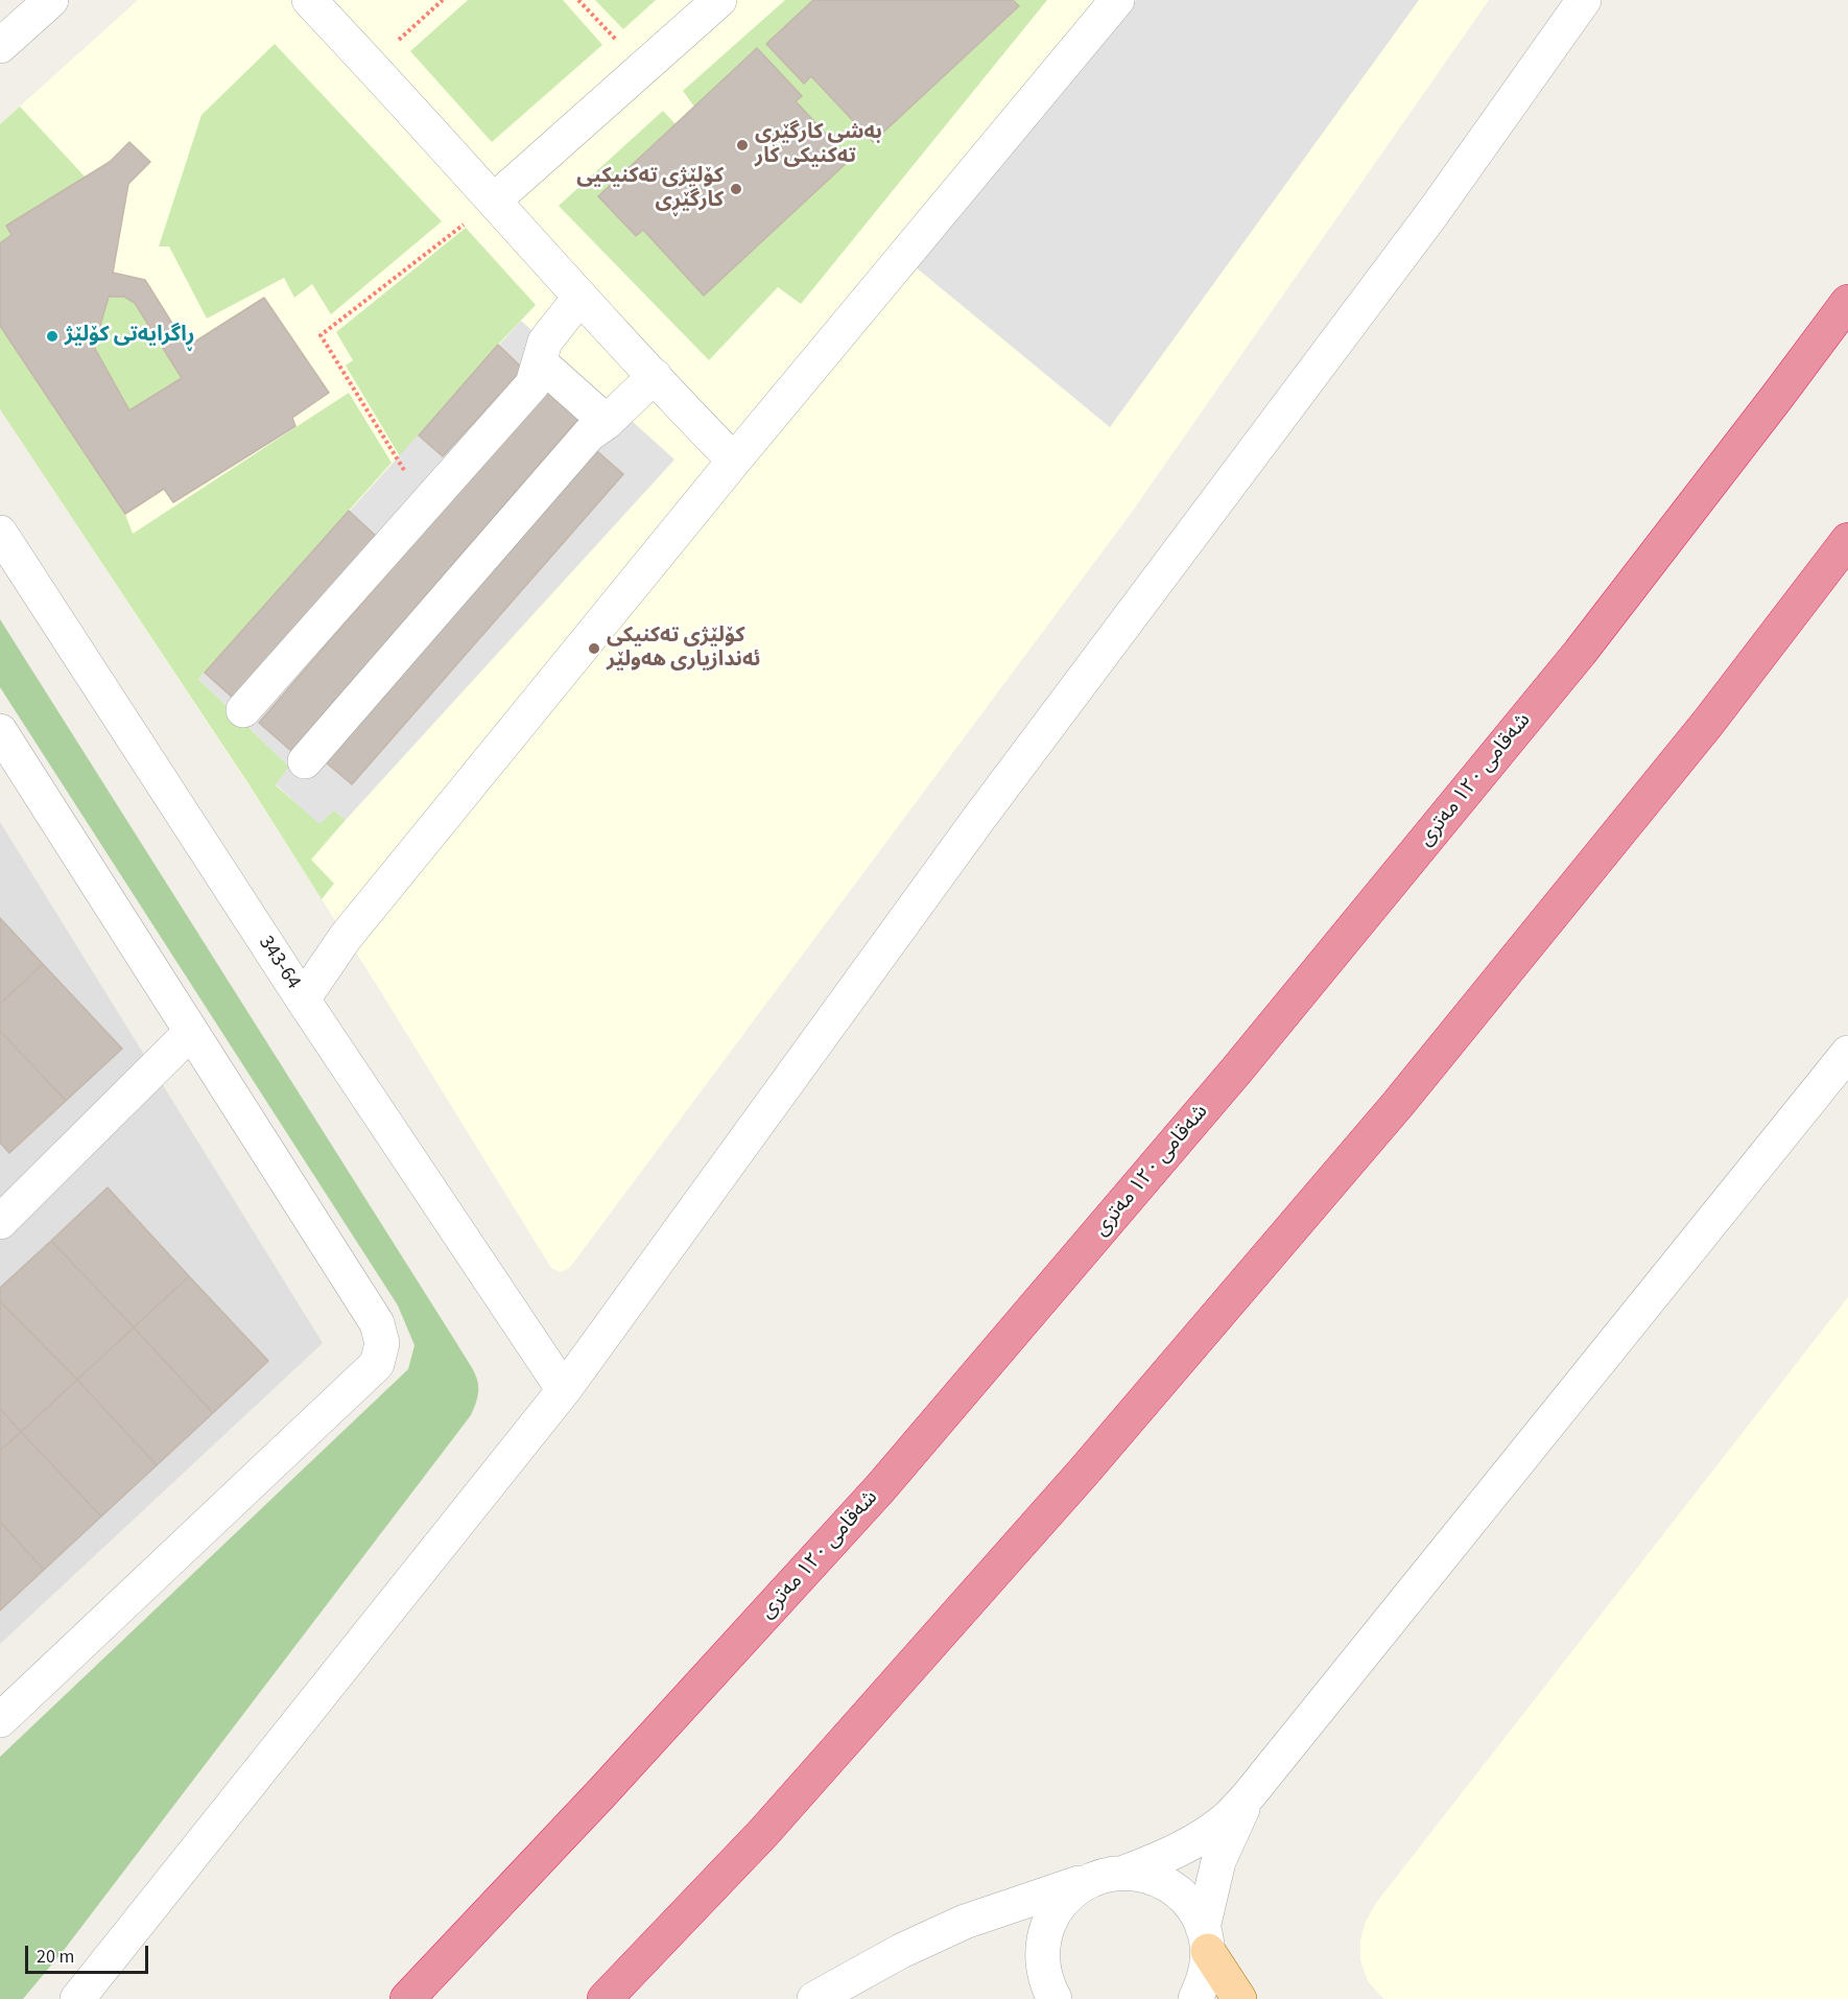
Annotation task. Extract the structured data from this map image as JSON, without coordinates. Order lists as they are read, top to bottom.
{
  "streets": {
    "highway": ["شەقامی ١٢٠ مەتری"],
    "street": ["343-64"]
  },
  "places": [
    "بەشی کارگێڕی تەکنیکی کار",
    "کۆلێژی تەکنیکیی کارگێڕی",
    "ڕاگرایەتی کۆلێژ",
    "کۆلێژی تەکنیکی ئەندازیاری هەولێر"
  ],
  "scale_bar": "20 m"
}
